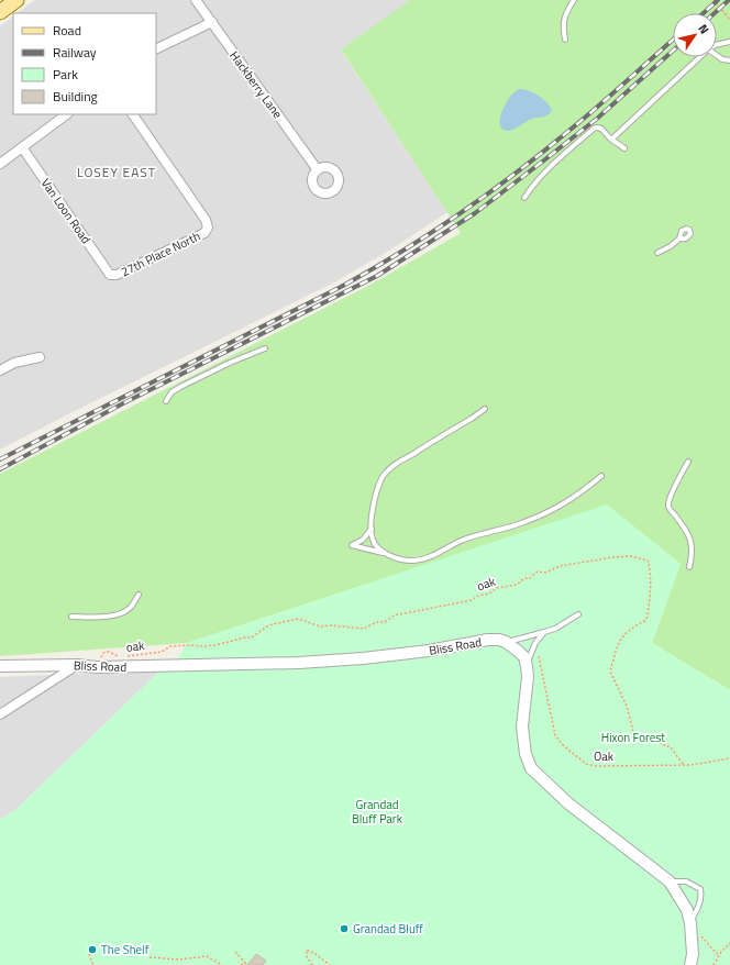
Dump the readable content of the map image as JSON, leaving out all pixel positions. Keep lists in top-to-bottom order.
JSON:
{
  "streets": {
    "street": [
      "Hackberry Lane",
      "Van Loon Road",
      "27th Place North",
      "Bliss Road"
    ],
    "path": ["oak", "Oak"]
  },
  "crossings": [
    ["Van Loon Road", "27th Place North"],
    ["oak", "Bliss Road"],
    ["oak", "Oak"]
  ],
  "districts": ["LOSEY EAST"],
  "parks": ["Hixon Forest", "Grandad Bluff Park"],
  "places": ["Grandad Bluff", "The Shelf"],
  "legend": [
    "Road",
    "Railway",
    "Park",
    "Building"
  ],
  "north": "top right"
}
